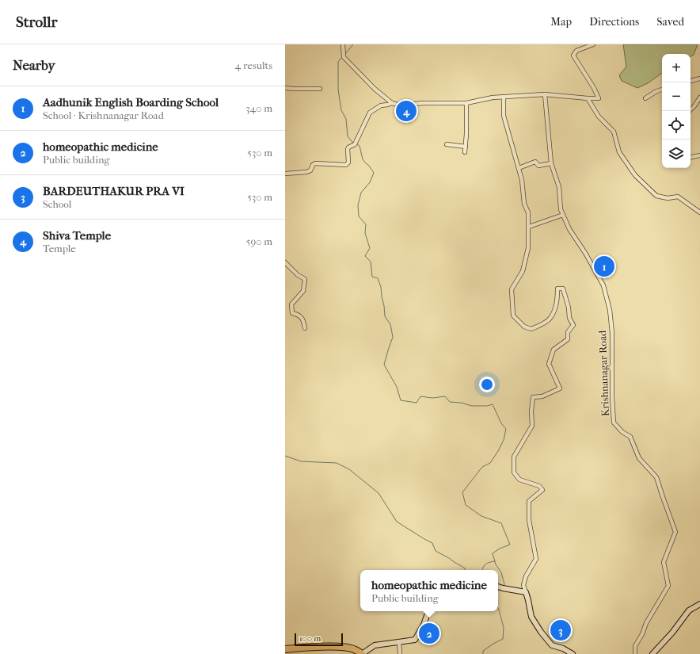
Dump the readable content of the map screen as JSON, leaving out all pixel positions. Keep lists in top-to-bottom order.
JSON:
{
  "streets": {
    "street": ["Krishnanagar Road"]
  },
  "scale_bar": "100 m",
  "page": {
    "header": "Strollr",
    "nav": ["Map", "Directions", "Saved"],
    "heading": ["Nearby", "4 results"],
    "map_buttons": ["+", "−"],
    "list": [
      {
        "mark": "1",
        "name": "Aadhunik English Boarding School",
        "note": "School · Krishnanagar Road",
        "value": "340 m"
      },
      {
        "mark": "2",
        "name": "homeopathic medicine",
        "note": "Public building",
        "value": "530 m"
      },
      {
        "mark": "3",
        "name": "BARDEUTHAKUR PRA VI",
        "note": "School",
        "value": "530 m"
      },
      {
        "mark": "4",
        "name": "Shiva Temple",
        "note": "Temple",
        "value": "590 m"
      }
    ],
    "pins": [
      "4",
      "1",
      "3",
      "2"
    ],
    "popup": ["homeopathic medicine", "Public building"],
    "scale": "100 m"
  }
}
